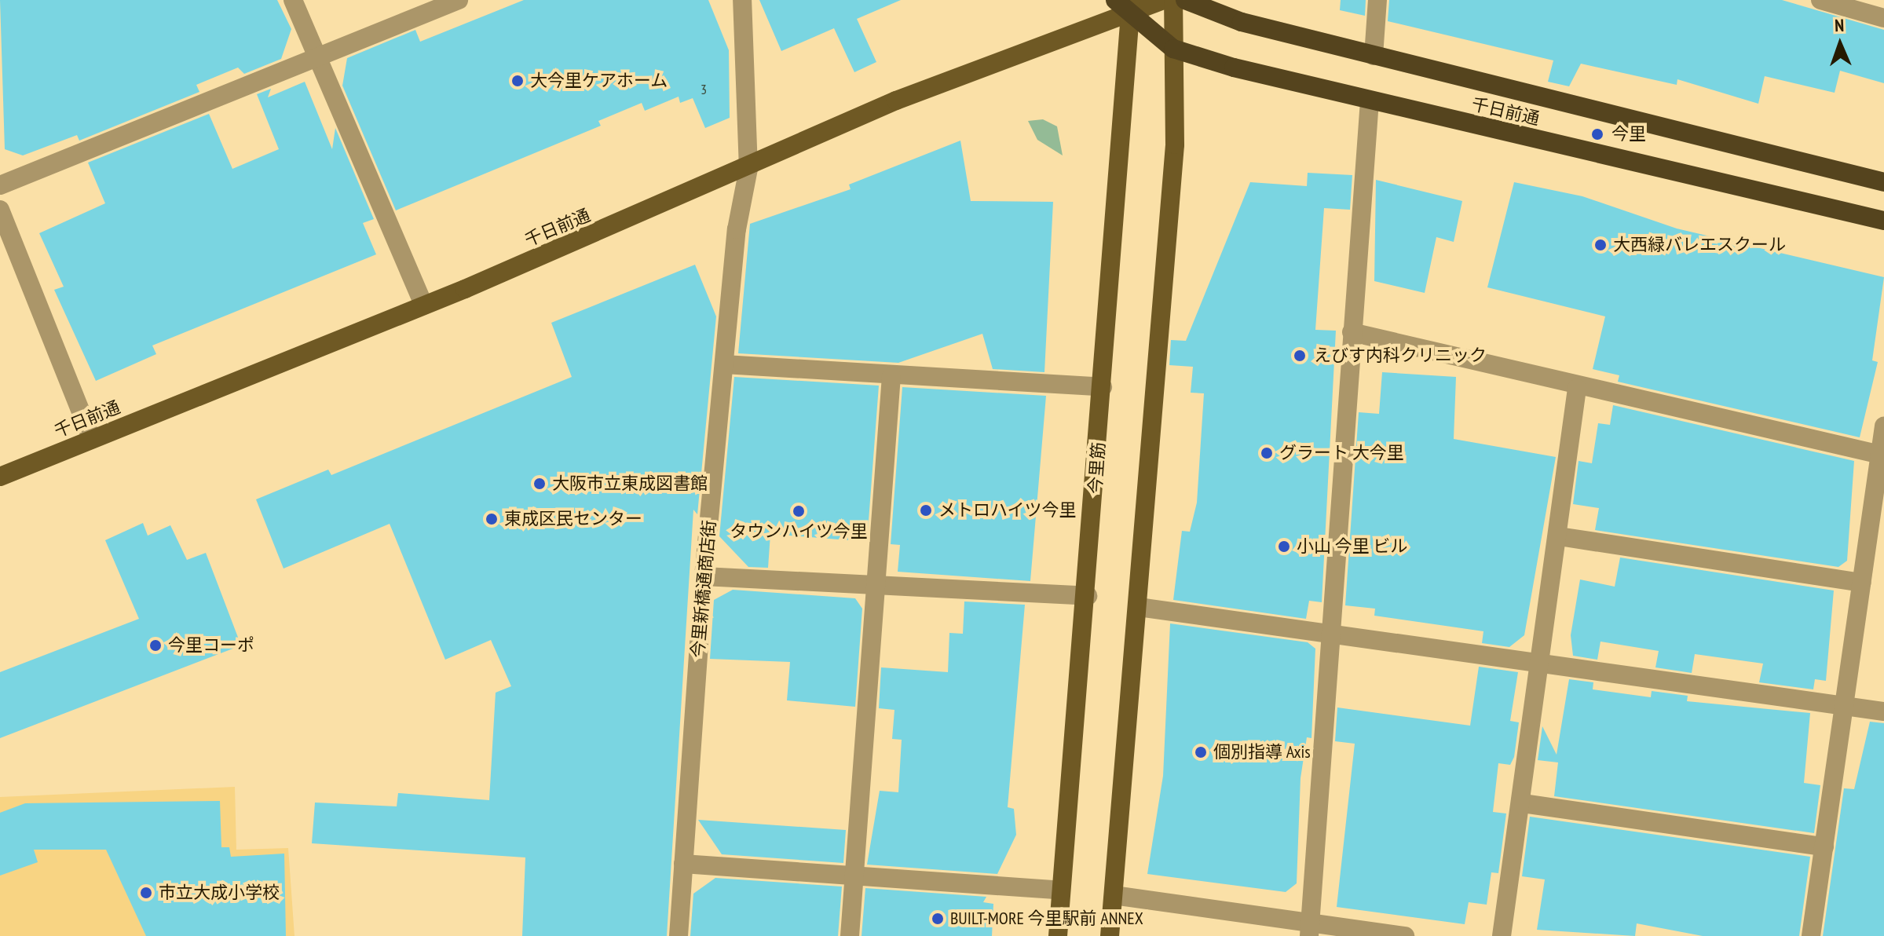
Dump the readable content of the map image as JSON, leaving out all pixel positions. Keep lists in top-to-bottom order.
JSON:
{
  "streets": {
    "highway": ["千日前通"],
    "main road": ["今里筋"],
    "street": ["今里新橋通商店街"]
  },
  "crossings": [
    ["千日前通", "今里筋"],
    ["千日前通", "今里新橋通商店街"]
  ],
  "places": [
    "大今里ケアホーム",
    "今里",
    "大西緑バレエスクール",
    "えびす内科クリニック",
    "グラート 大今里",
    "大阪市立東成図書館",
    "メトロハイツ今里",
    "タウンハイツ今里",
    "東成区民センター",
    "小山 今里 ビル",
    "今里コーポ",
    "個別指導 Axis",
    "市立大成小学校",
    "BUILT-MORE 今里駅前 ANNEX"
  ],
  "house_numbers": ["3"],
  "north": "top"
}
